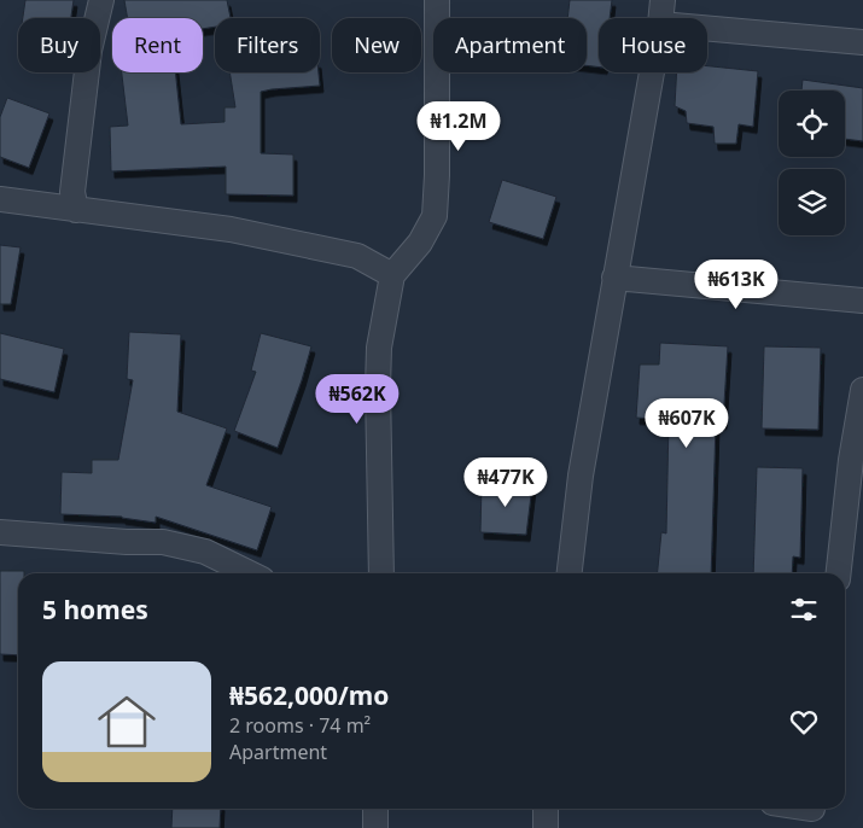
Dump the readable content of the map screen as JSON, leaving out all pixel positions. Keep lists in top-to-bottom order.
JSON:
{
  "page": {
    "chip": [
      "Buy",
      "Rent",
      "Filters",
      "New",
      "Apartment",
      "House"
    ],
    "price": [
      "₦1.2M",
      "₦613K",
      "₦562K",
      "₦607K",
      "₦477K"
    ],
    "heading": "5 homes",
    "list": [
      {
        "name": "₦562,000/mo",
        "note": "2 rooms · 74 m² · Apartment"
      }
    ]
  }
}
